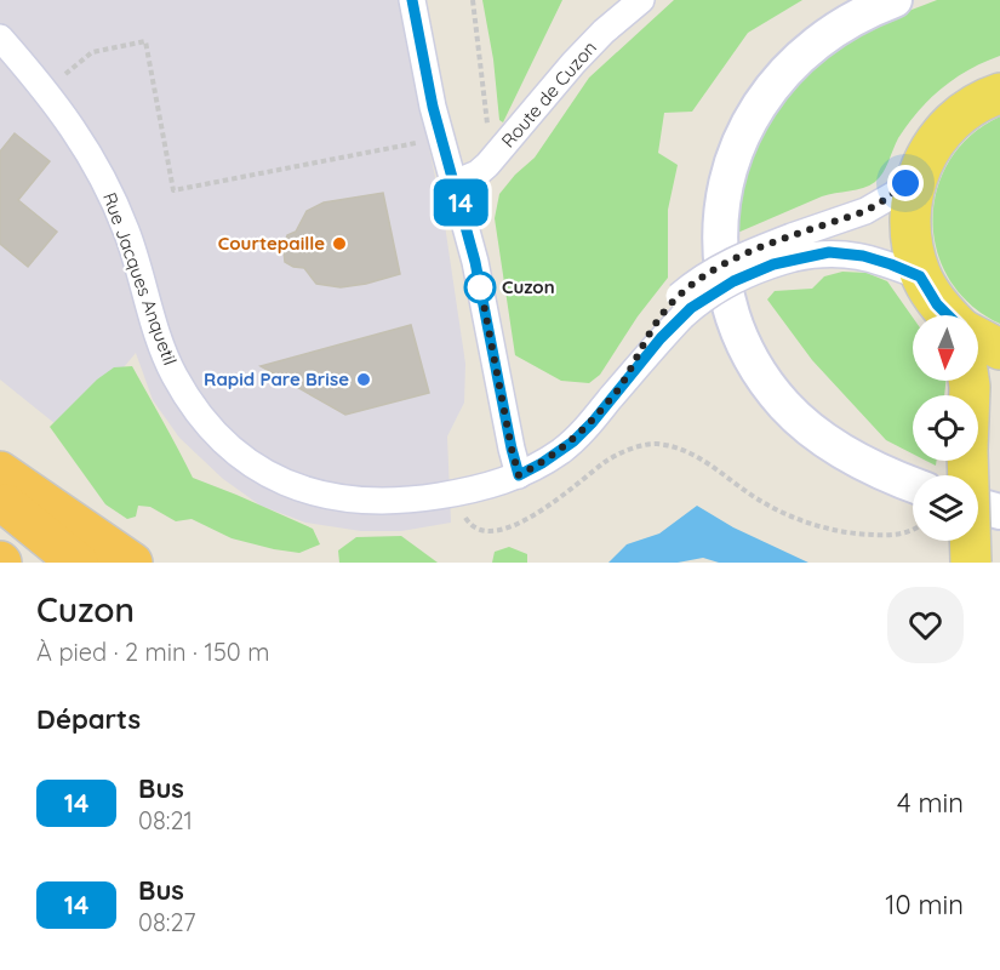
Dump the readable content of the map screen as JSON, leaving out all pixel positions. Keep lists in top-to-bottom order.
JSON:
{
  "streets": {
    "street": ["Route de Cuzon", "Rue Jacques Anquetil"]
  },
  "places": ["Courtepaille", "Cuzon", "Rapid Pare Brise"],
  "lines": ["bus line 14"],
  "north": "bottom",
  "page": {
    "on_map": "14",
    "heading": [
      ["Cuzon", "À pied · 2 min · 150 m"],
      "Départs"
    ],
    "list": [
      {
        "mark": "14",
        "name": "Bus",
        "note": "08:21",
        "value": "4 min"
      },
      {
        "mark": "14",
        "name": "Bus",
        "note": "08:27",
        "value": "10 min"
      }
    ]
  }
}
